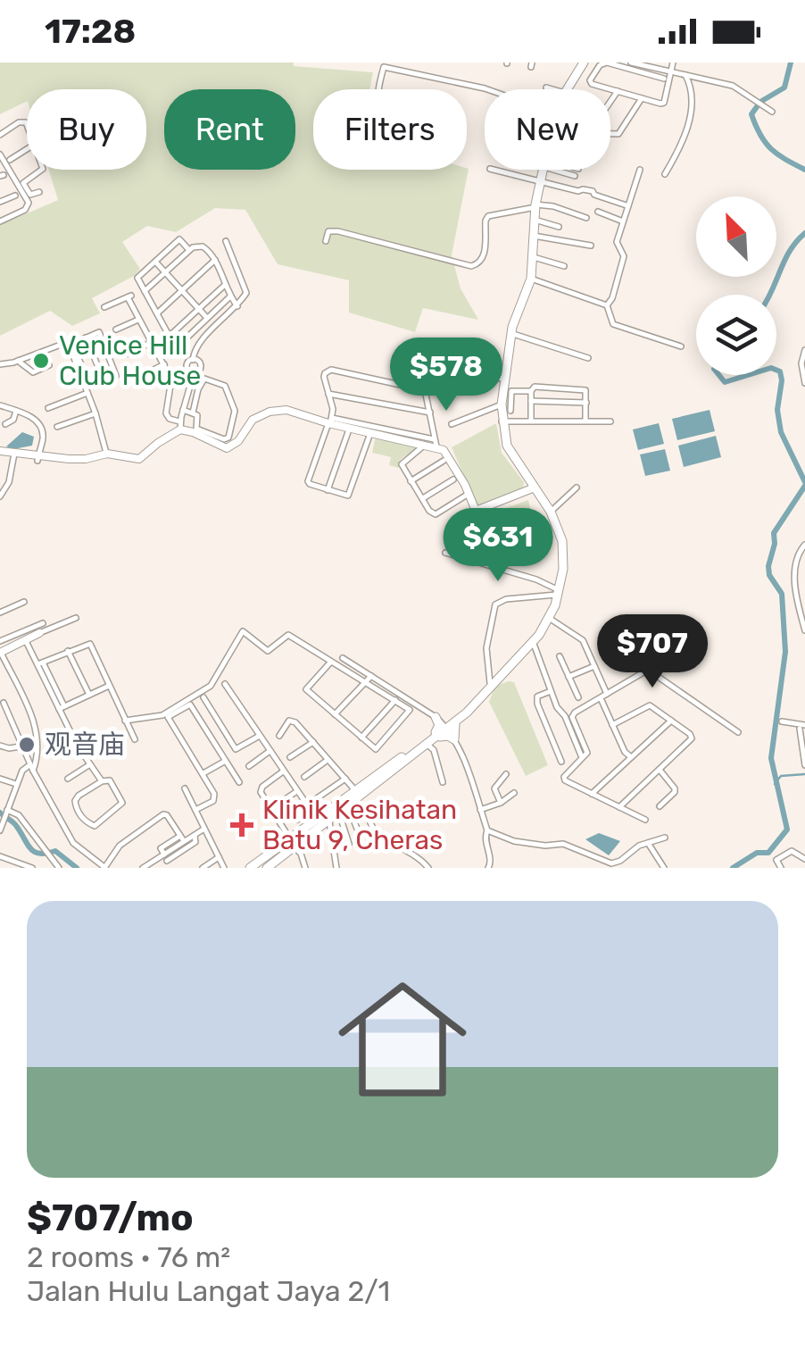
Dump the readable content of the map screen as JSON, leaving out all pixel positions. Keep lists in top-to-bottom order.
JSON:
{
  "places": {
    "other": ["Venice Hill Club House", "观音庙"],
    "health": ["Klinik Kesihatan Batu 9, Cheras"]
  },
  "north": "top left",
  "page": {
    "status": "17:28",
    "chip": [
      "Buy",
      "Rent",
      "Filters",
      "New"
    ],
    "price": ["$578", "$631", "$707"],
    "list": [
      {
        "name": "$707/mo",
        "note": "2 rooms · 76 m² · Jalan Hulu Langat Jaya 2/1"
      }
    ]
  }
}
